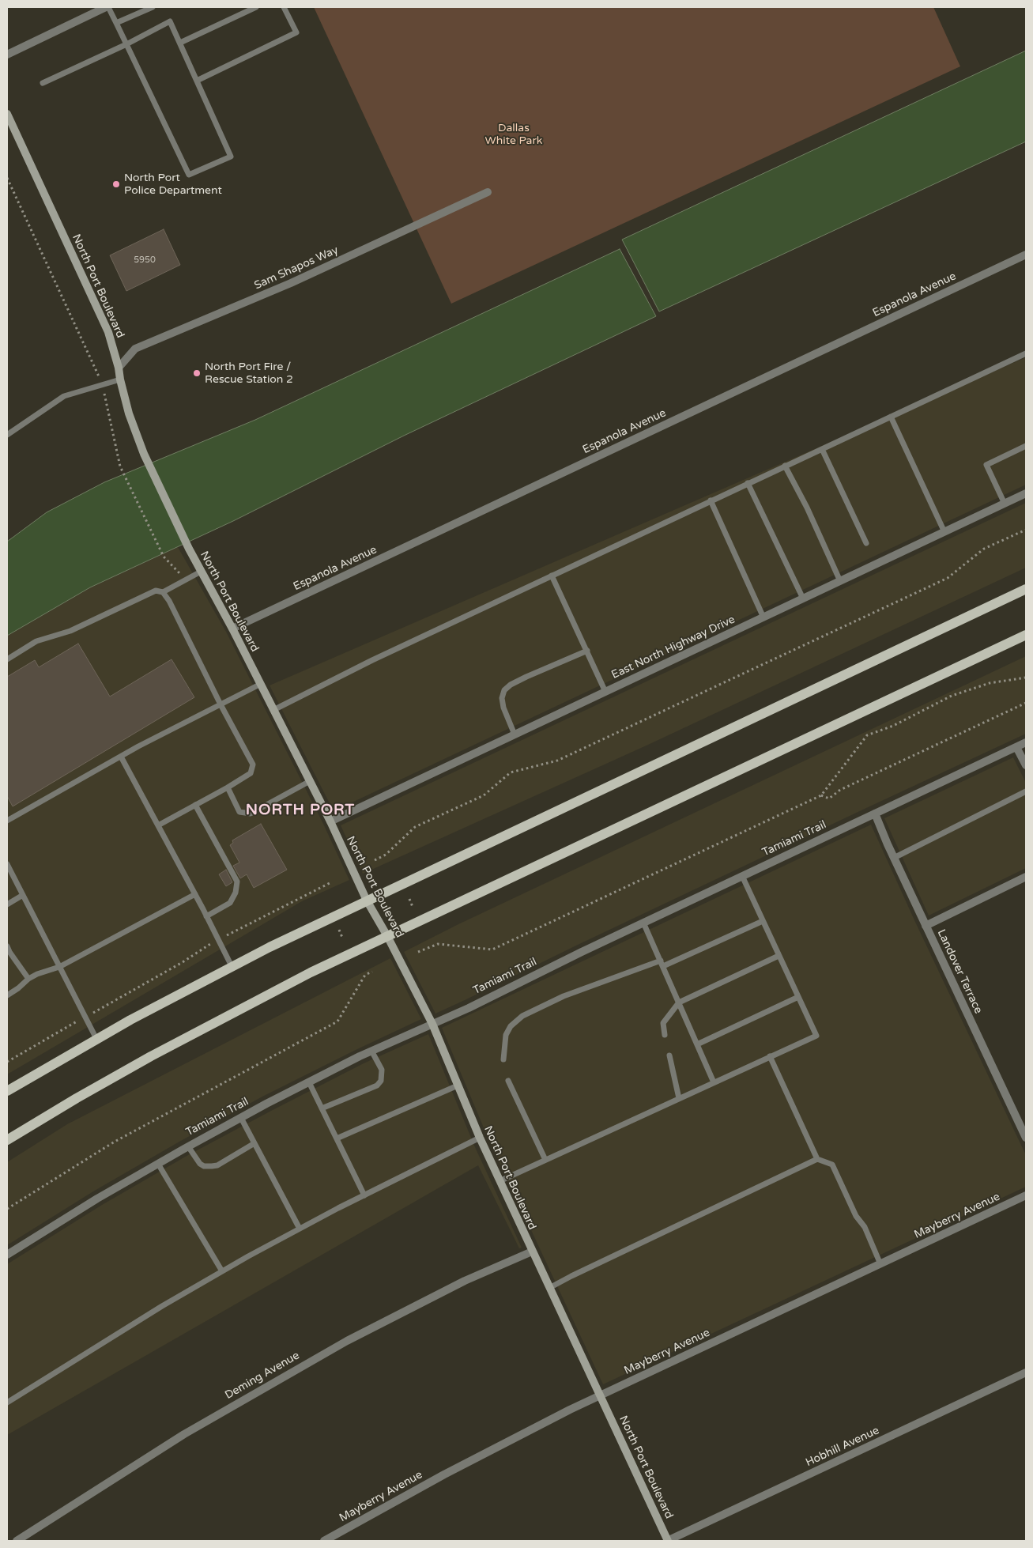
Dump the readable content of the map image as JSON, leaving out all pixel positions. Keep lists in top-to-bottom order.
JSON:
{
  "streets": {
    "street": [
      "Sam Shapos Way",
      "North Port Boulevard",
      "Espanola Avenue",
      "East North Highway Drive",
      "Tamiami Trail",
      "Landover Terrace",
      "Mayberry Avenue",
      "Deming Avenue",
      "Hobhill Avenue"
    ]
  },
  "crossings": [
    ["Sam Shapos Way", "North Port Boulevard"],
    ["North Port Boulevard", "Espanola Avenue"],
    ["North Port Boulevard", "East North Highway Drive"],
    ["North Port Boulevard", "Tamiami Trail"],
    ["North Port Boulevard", "Mayberry Avenue"],
    ["North Port Boulevard", "Deming Avenue"],
    ["North Port Boulevard", "Hobhill Avenue"],
    ["Tamiami Trail", "Landover Terrace"]
  ],
  "districts": ["NORTH PORT"],
  "parks": ["Dallas White Park"],
  "places": ["North Port Police Department", "North Port Fire / Rescue Station 2"],
  "house_numbers": ["5950"]
}
